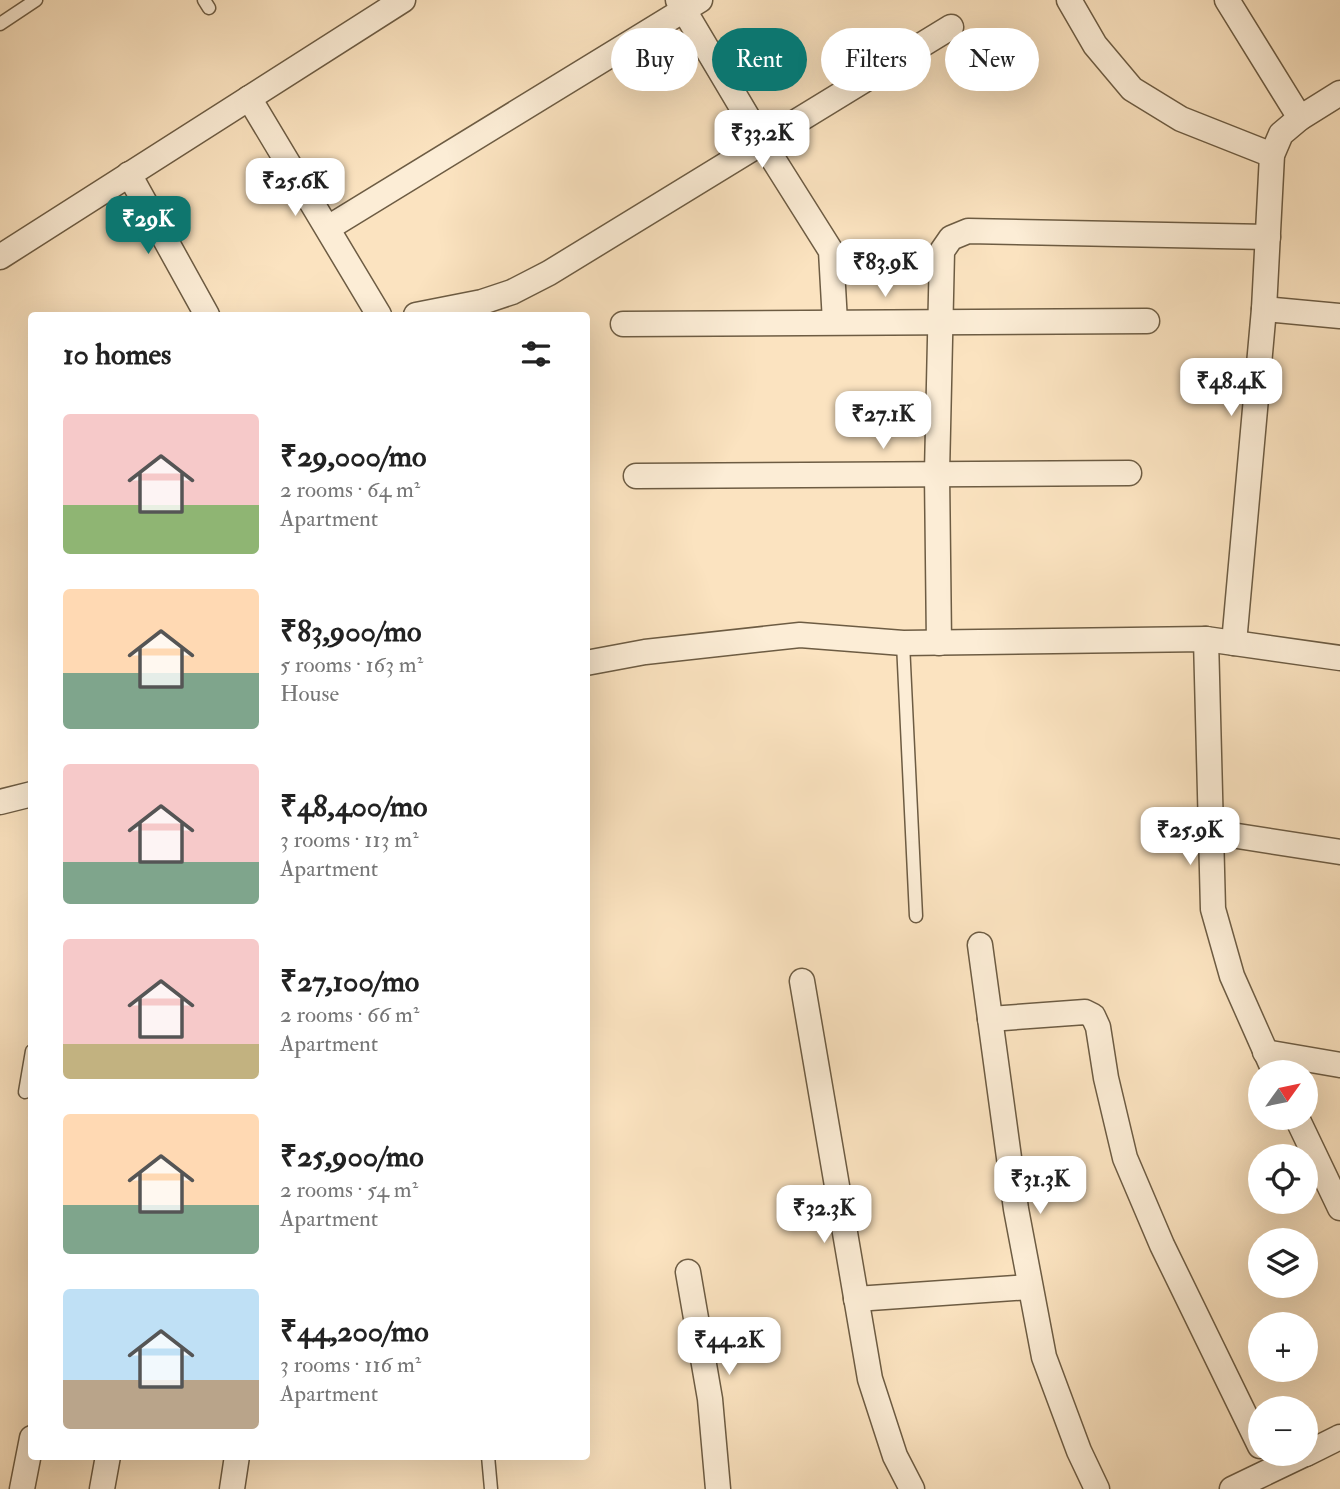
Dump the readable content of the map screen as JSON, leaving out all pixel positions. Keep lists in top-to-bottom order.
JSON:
{
  "north": "top right",
  "page": {
    "chip": [
      "Buy",
      "Rent",
      "Filters",
      "New"
    ],
    "price": [
      "₹33.2K",
      "₹25.6K",
      "₹29K",
      "₹83.9K",
      "₹48.4K",
      "₹27.1K",
      "₹25.9K",
      "₹31.3K",
      "₹32.3K",
      "₹44.2K"
    ],
    "heading": "10 homes",
    "list": [
      {
        "name": "₹29,000/mo",
        "note": "2 rooms · 64 m² · Apartment"
      },
      {
        "name": "₹83,900/mo",
        "note": "5 rooms · 163 m² · House"
      },
      {
        "name": "₹48,400/mo",
        "note": "3 rooms · 113 m² · Apartment"
      },
      {
        "name": "₹27,100/mo",
        "note": "2 rooms · 66 m² · Apartment"
      },
      {
        "name": "₹25,900/mo",
        "note": "2 rooms · 54 m² · Apartment"
      },
      {
        "name": "₹44,200/mo",
        "note": "3 rooms · 116 m² · Apartment"
      }
    ],
    "map_buttons": ["+", "−"]
  }
}
